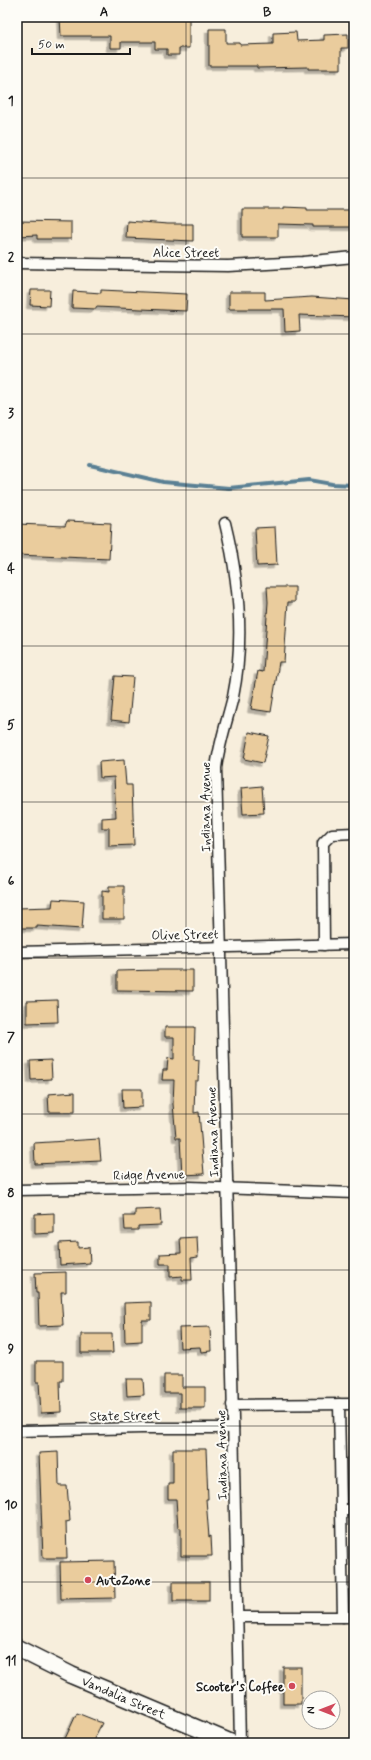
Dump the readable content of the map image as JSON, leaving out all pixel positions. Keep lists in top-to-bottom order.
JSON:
{
  "streets": {
    "main road": ["Vandalia Street"],
    "street": [
      "Alice Street",
      "Indiana Avenue",
      "Olive Street",
      "Ridge Avenue",
      "State Street"
    ]
  },
  "crossings": [
    ["Indiana Avenue", "Olive Street"],
    ["Indiana Avenue", "Ridge Avenue"],
    ["Indiana Avenue", "State Street"]
  ],
  "places": ["AutoZone", "Scooter's Coffee"],
  "scale_bar": "50 m",
  "north": "left",
  "grid": {
    "columns": ["A", "B"],
    "rows": [
      "1",
      "2",
      "3",
      "4",
      "5",
      "6",
      "7",
      "8",
      "9",
      "10",
      "11"
    ]
  }
}
